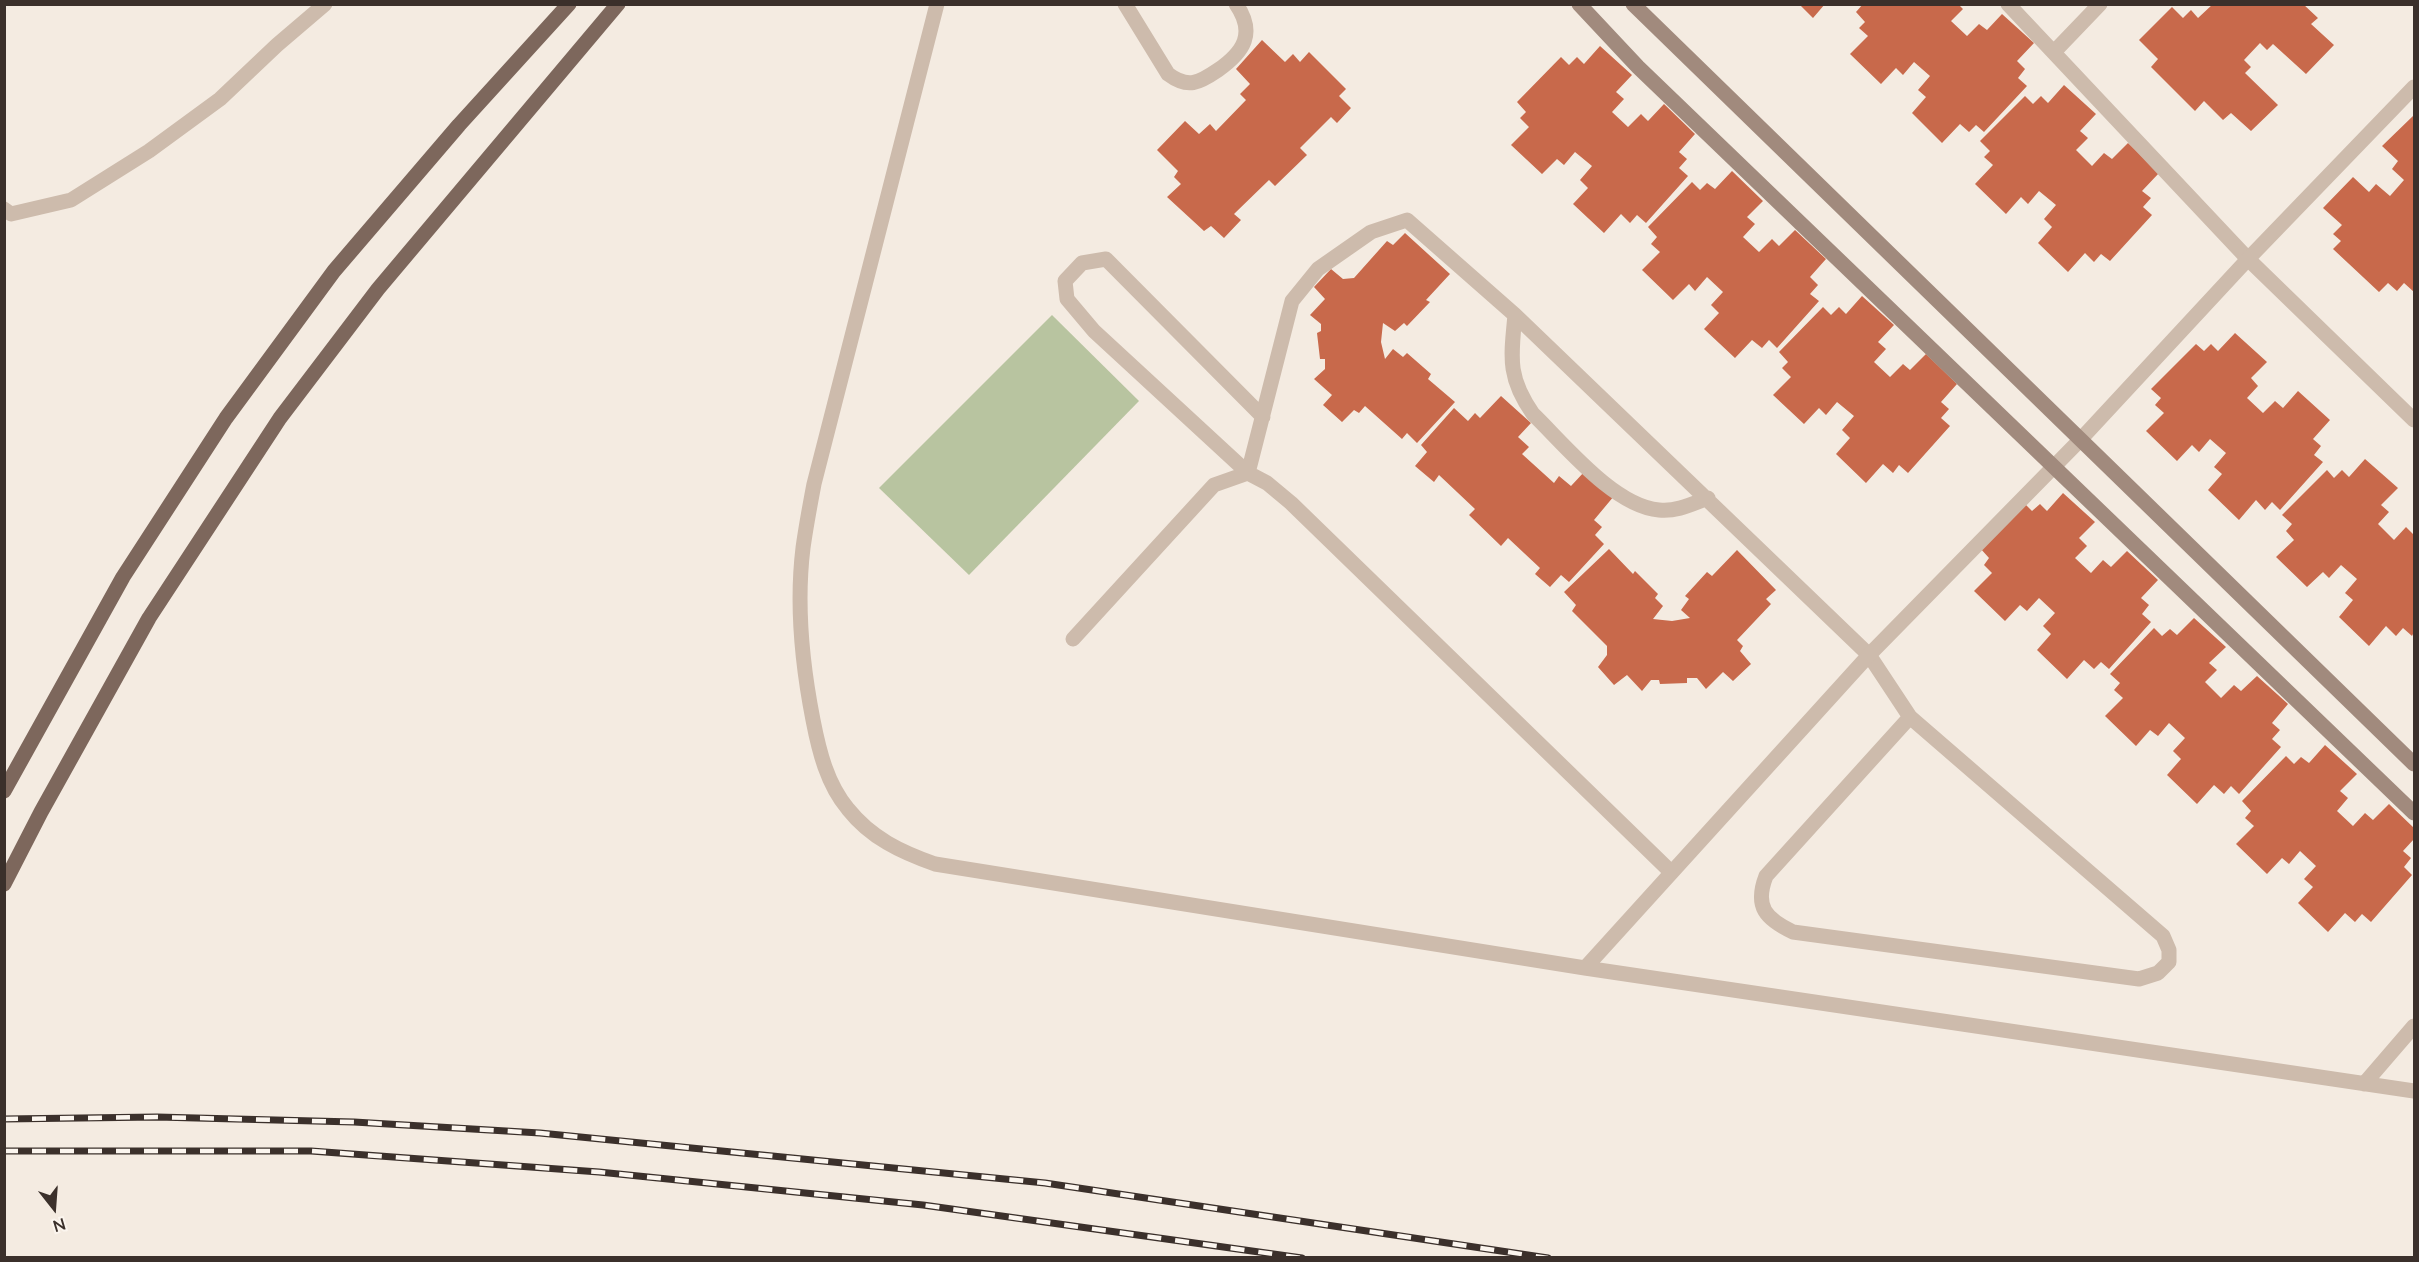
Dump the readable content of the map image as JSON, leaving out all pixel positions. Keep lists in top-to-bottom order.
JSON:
{
  "north": "bottom"
}
